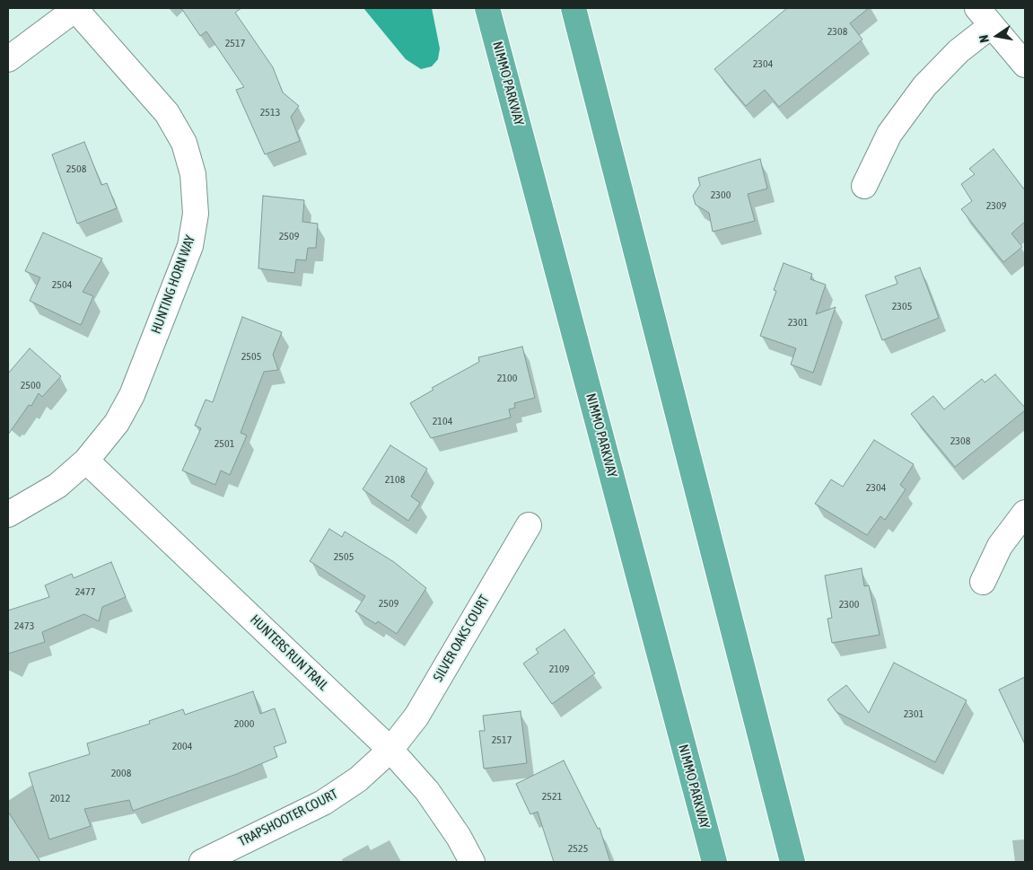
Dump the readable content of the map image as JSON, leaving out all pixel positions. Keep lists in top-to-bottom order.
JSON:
{
  "streets": {
    "highway": ["NIMMO PARKWAY"],
    "street": [
      "HUNTING HORN WAY",
      "SILVER OAKS COURT",
      "HUNTERS RUN TRAIL",
      "TRAPSHOOTER COURT"
    ]
  },
  "crossings": [
    ["HUNTING HORN WAY", "HUNTERS RUN TRAIL"],
    ["SILVER OAKS COURT", "HUNTERS RUN TRAIL"],
    ["SILVER OAKS COURT", "TRAPSHOOTER COURT"],
    ["HUNTERS RUN TRAIL", "TRAPSHOOTER COURT"]
  ],
  "house_numbers": [
    "2308",
    "2517",
    "2304",
    "2513",
    "2508",
    "2300",
    "2309",
    "2509",
    "2504",
    "2305",
    "2301",
    "2505",
    "2100",
    "2500",
    "2104",
    "2308",
    "2501",
    "2108",
    "2304",
    "2505",
    "2477",
    "2509",
    "2300",
    "2473",
    "2109",
    "2301",
    "2000",
    "2517",
    "2004",
    "2008",
    "2521",
    "2012",
    "2525"
  ],
  "north": "left"
}
